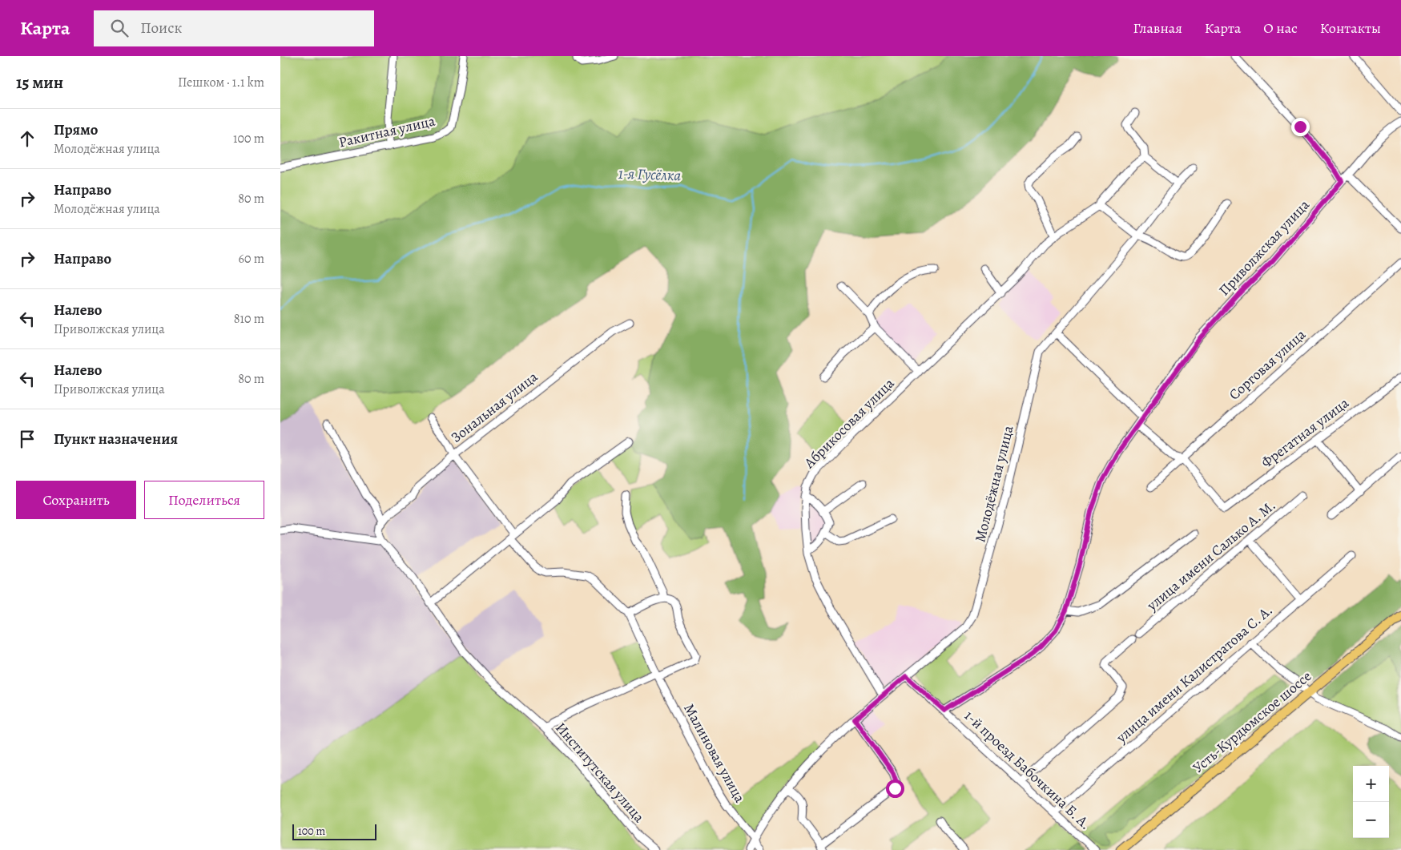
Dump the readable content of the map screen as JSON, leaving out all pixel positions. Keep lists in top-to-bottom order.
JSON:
{
  "streets": {
    "main road": ["Усть-Курдюмское шоссе"],
    "street": [
      "Ракитная улица",
      "Приволжская улица",
      "Сорговая улица",
      "Зональная улица",
      "Абрикосовая улица",
      "Фрегатная улица",
      "Молодёжная улица",
      "улица имени Салько А. М.",
      "улица имени Калистратова С. А.",
      "Малиновая улица",
      "1-й проезд Бабочкина Б. А.",
      "Институтская улица"
    ]
  },
  "crossings": [
    ["Приволжская улица", "1-й проезд Бабочкина Б. А."],
    ["Сорговая улица", "Фрегатная улица"],
    ["Зональная улица", "Малиновая улица"],
    ["Абрикосовая улица", "Молодёжная улица"],
    ["Молодёжная улица", "Малиновая улица"],
    ["Молодёжная улица", "1-й проезд Бабочкина Б. А."],
    ["улица имени Калистратова С. А.", "1-й проезд Бабочкина Б. А."]
  ],
  "water": ["1-я Гусёлка"],
  "scale_bar": "100 m",
  "page": {
    "header": "Карта",
    "search": "Поиск",
    "nav": [
      "Главная",
      "Карта",
      "О нас",
      "Контакты"
    ],
    "heading": ["15 мин", "Пешком · 1.1 km"],
    "list": [
      ["Прямо", "Молодёжная улица", "100 m"],
      ["Направо", "Молодёжная улица", "80 m"],
      ["Направо", "60 m"],
      ["Налево", "Приволжская улица", "810 m"],
      ["Налево", "Приволжская улица", "80 m"],
      "Пункт назначения"
    ],
    "buttons": ["Сохранить", "Поделиться"],
    "map_buttons": ["+", "−"],
    "scale": "100 m"
  }
}
